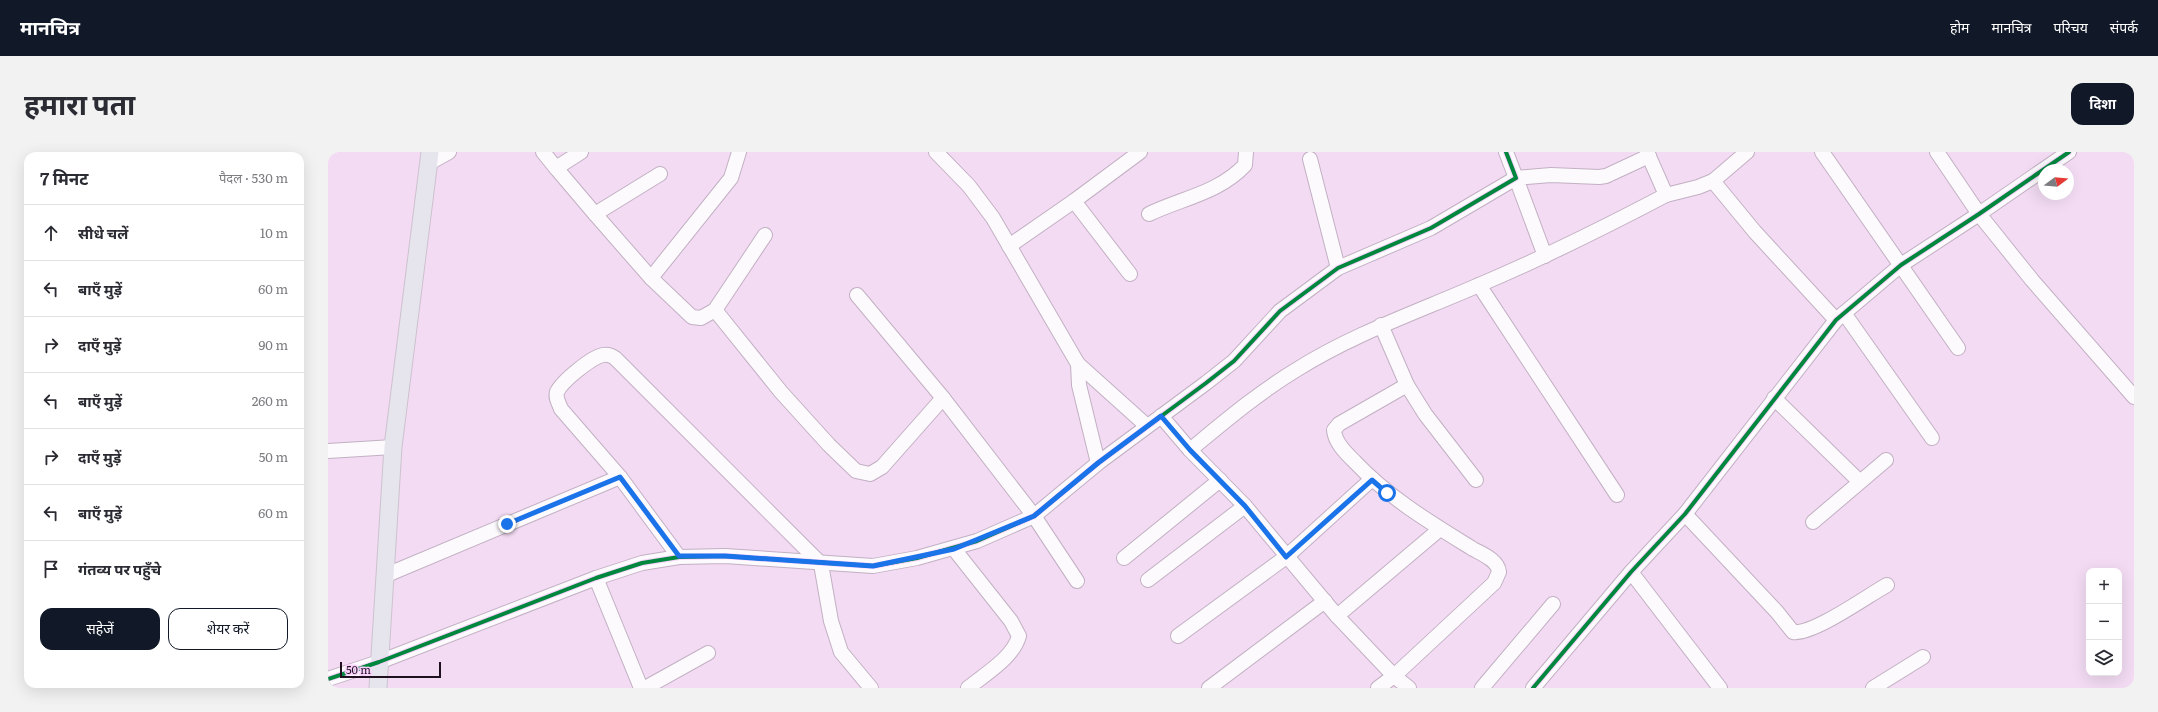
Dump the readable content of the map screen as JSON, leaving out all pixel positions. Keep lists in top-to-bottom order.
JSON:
{
  "scale_bar": "50 m",
  "north": "right",
  "page": {
    "header": "मानचित्र",
    "nav": [
      "होम",
      "मानचित्र",
      "परिचय",
      "संपर्क"
    ],
    "title": "हमारा पता",
    "buttons": [
      "दिशा",
      ["सहेजें", "शेयर करें"]
    ],
    "heading": ["7 मिनट", "पैदल · 530 m"],
    "list": [
      ["सीधे चलें", "10 m"],
      ["बाएँ मुड़ें", "60 m"],
      ["दाएँ मुड़ें", "90 m"],
      ["बाएँ मुड़ें", "260 m"],
      ["दाएँ मुड़ें", "50 m"],
      ["बाएँ मुड़ें", "60 m"],
      "गंतव्य पर पहुँचे"
    ],
    "map_buttons": ["+", "−"],
    "scale": "50 m"
  }
}
